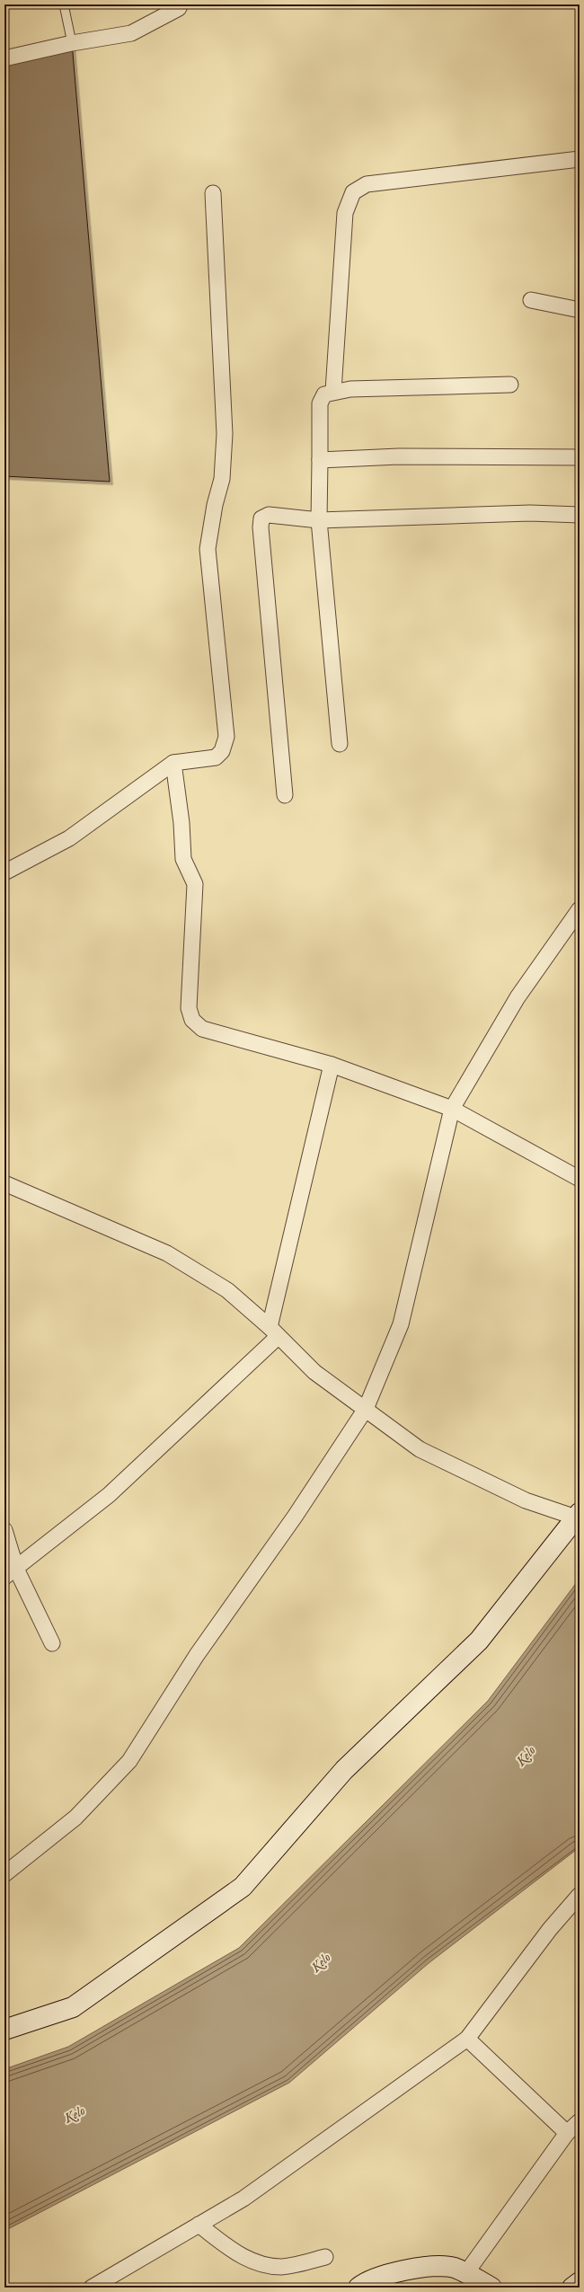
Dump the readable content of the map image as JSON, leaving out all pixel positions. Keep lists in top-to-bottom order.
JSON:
{
  "water": ["Kelo"]
}
